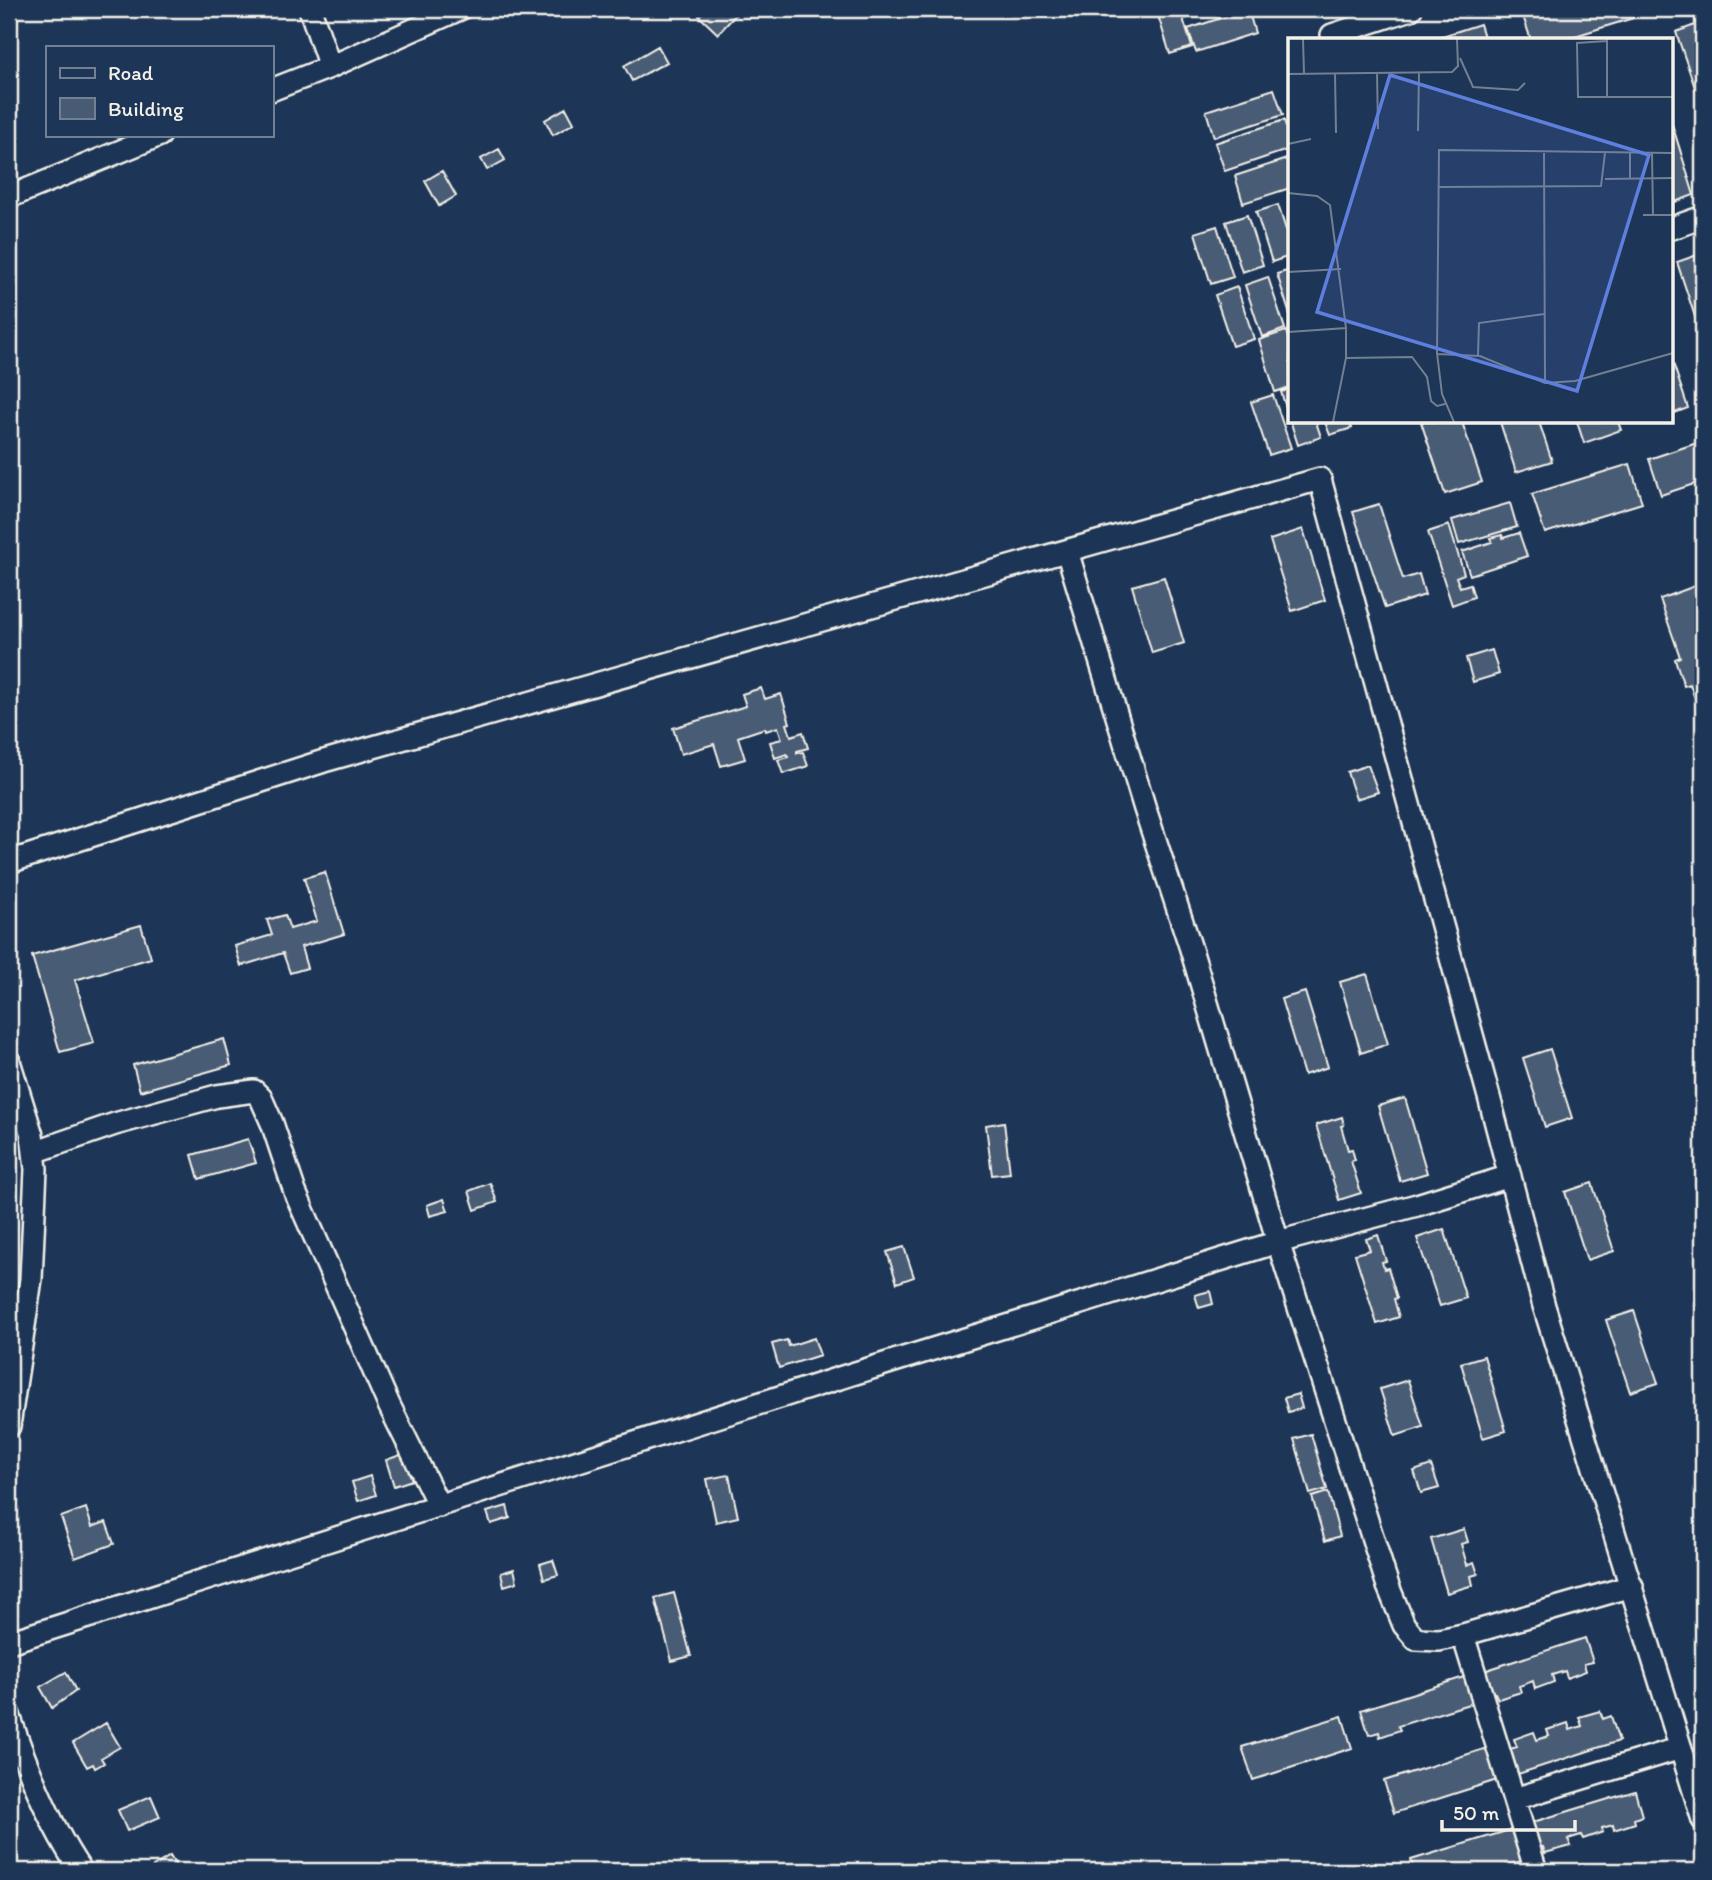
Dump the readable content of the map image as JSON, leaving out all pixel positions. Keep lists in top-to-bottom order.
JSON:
{
  "legend": ["Road", "Building"],
  "scale_bar": "50 m"
}
